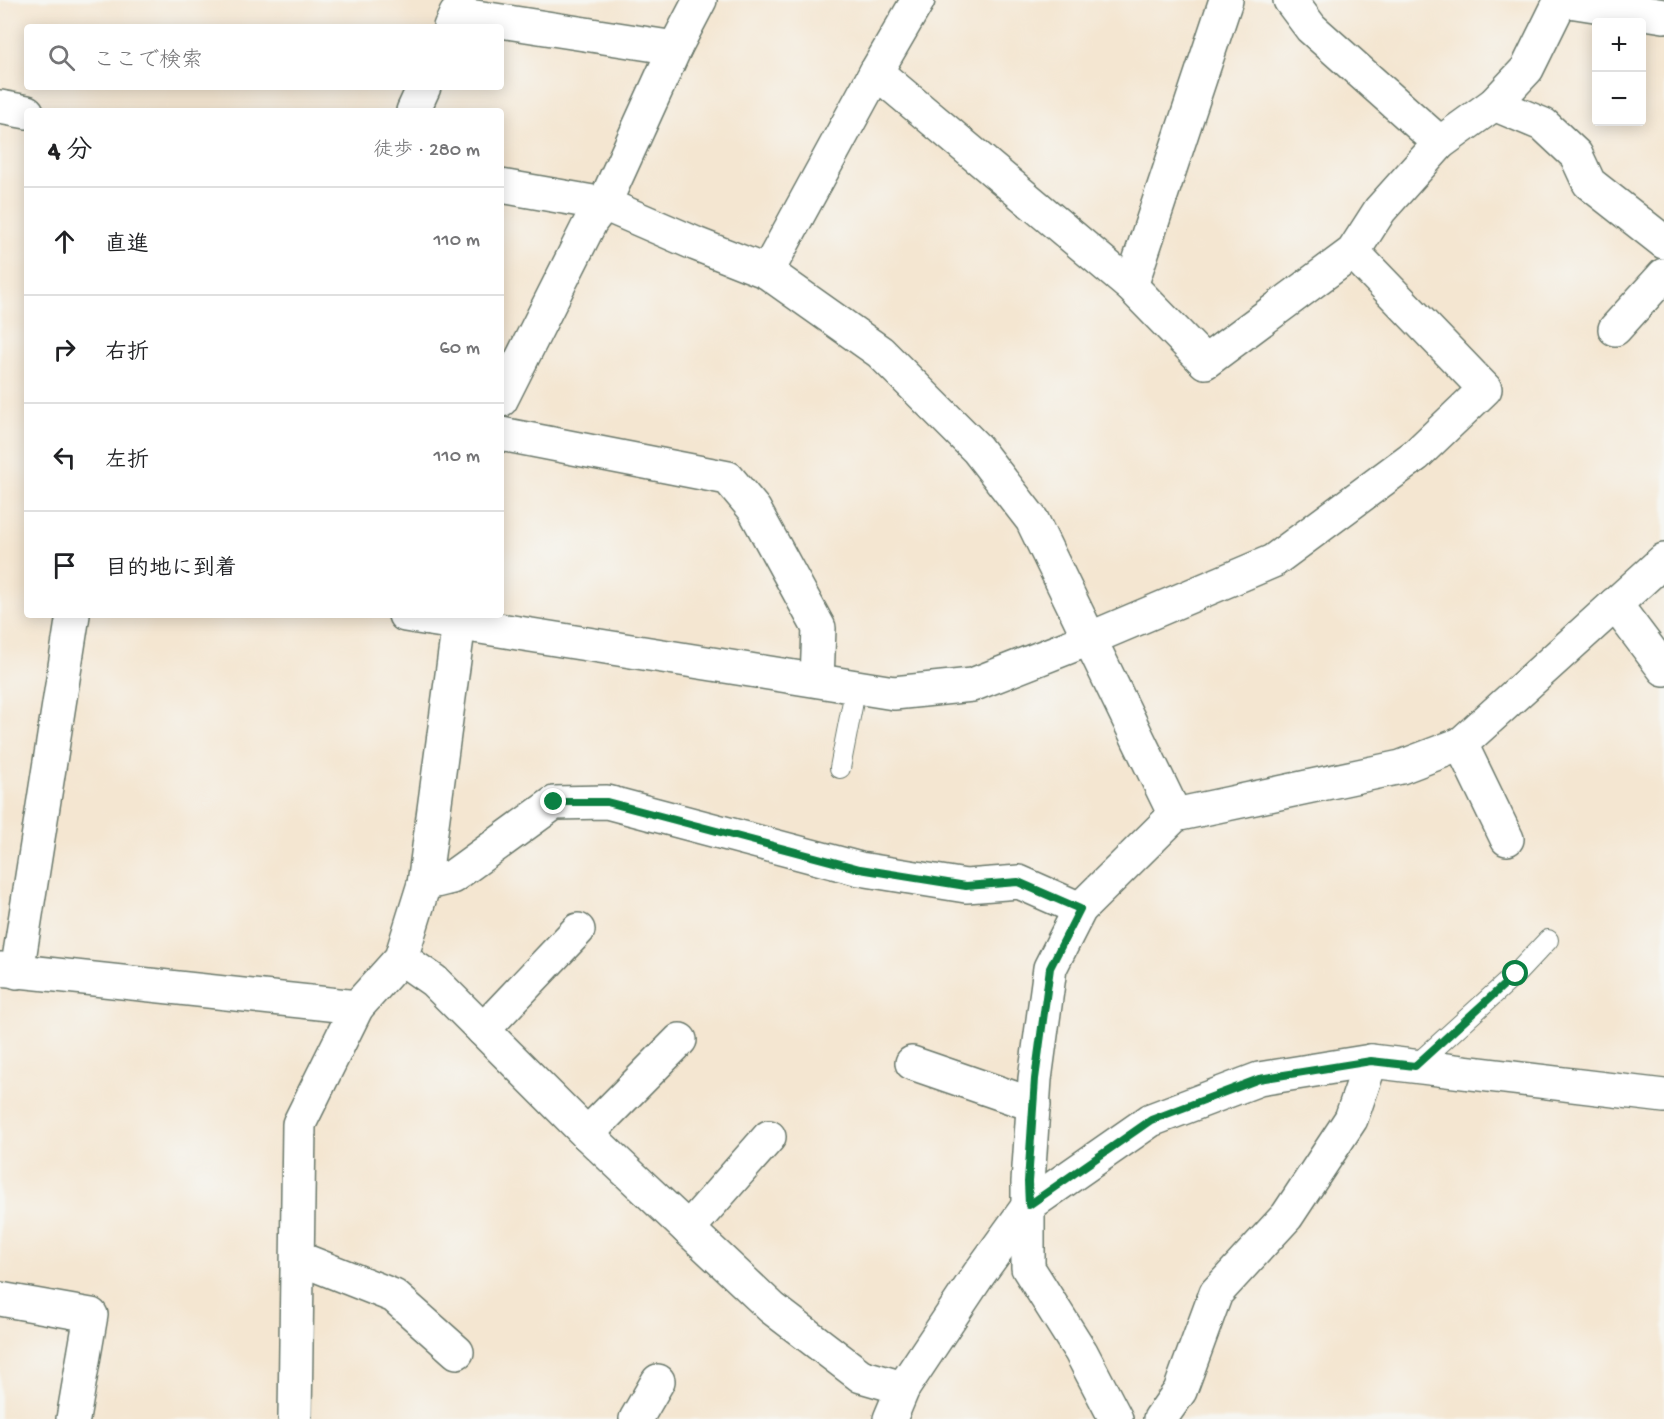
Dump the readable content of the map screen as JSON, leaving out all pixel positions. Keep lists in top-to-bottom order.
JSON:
{
  "page": {
    "map_buttons": ["+", "−"],
    "search": "ここで検索",
    "heading": ["4 分", "徒歩 · 280 m"],
    "list": [
      ["直進", "110 m"],
      ["右折", "60 m"],
      ["左折", "110 m"],
      "目的地に到着"
    ]
  }
}
